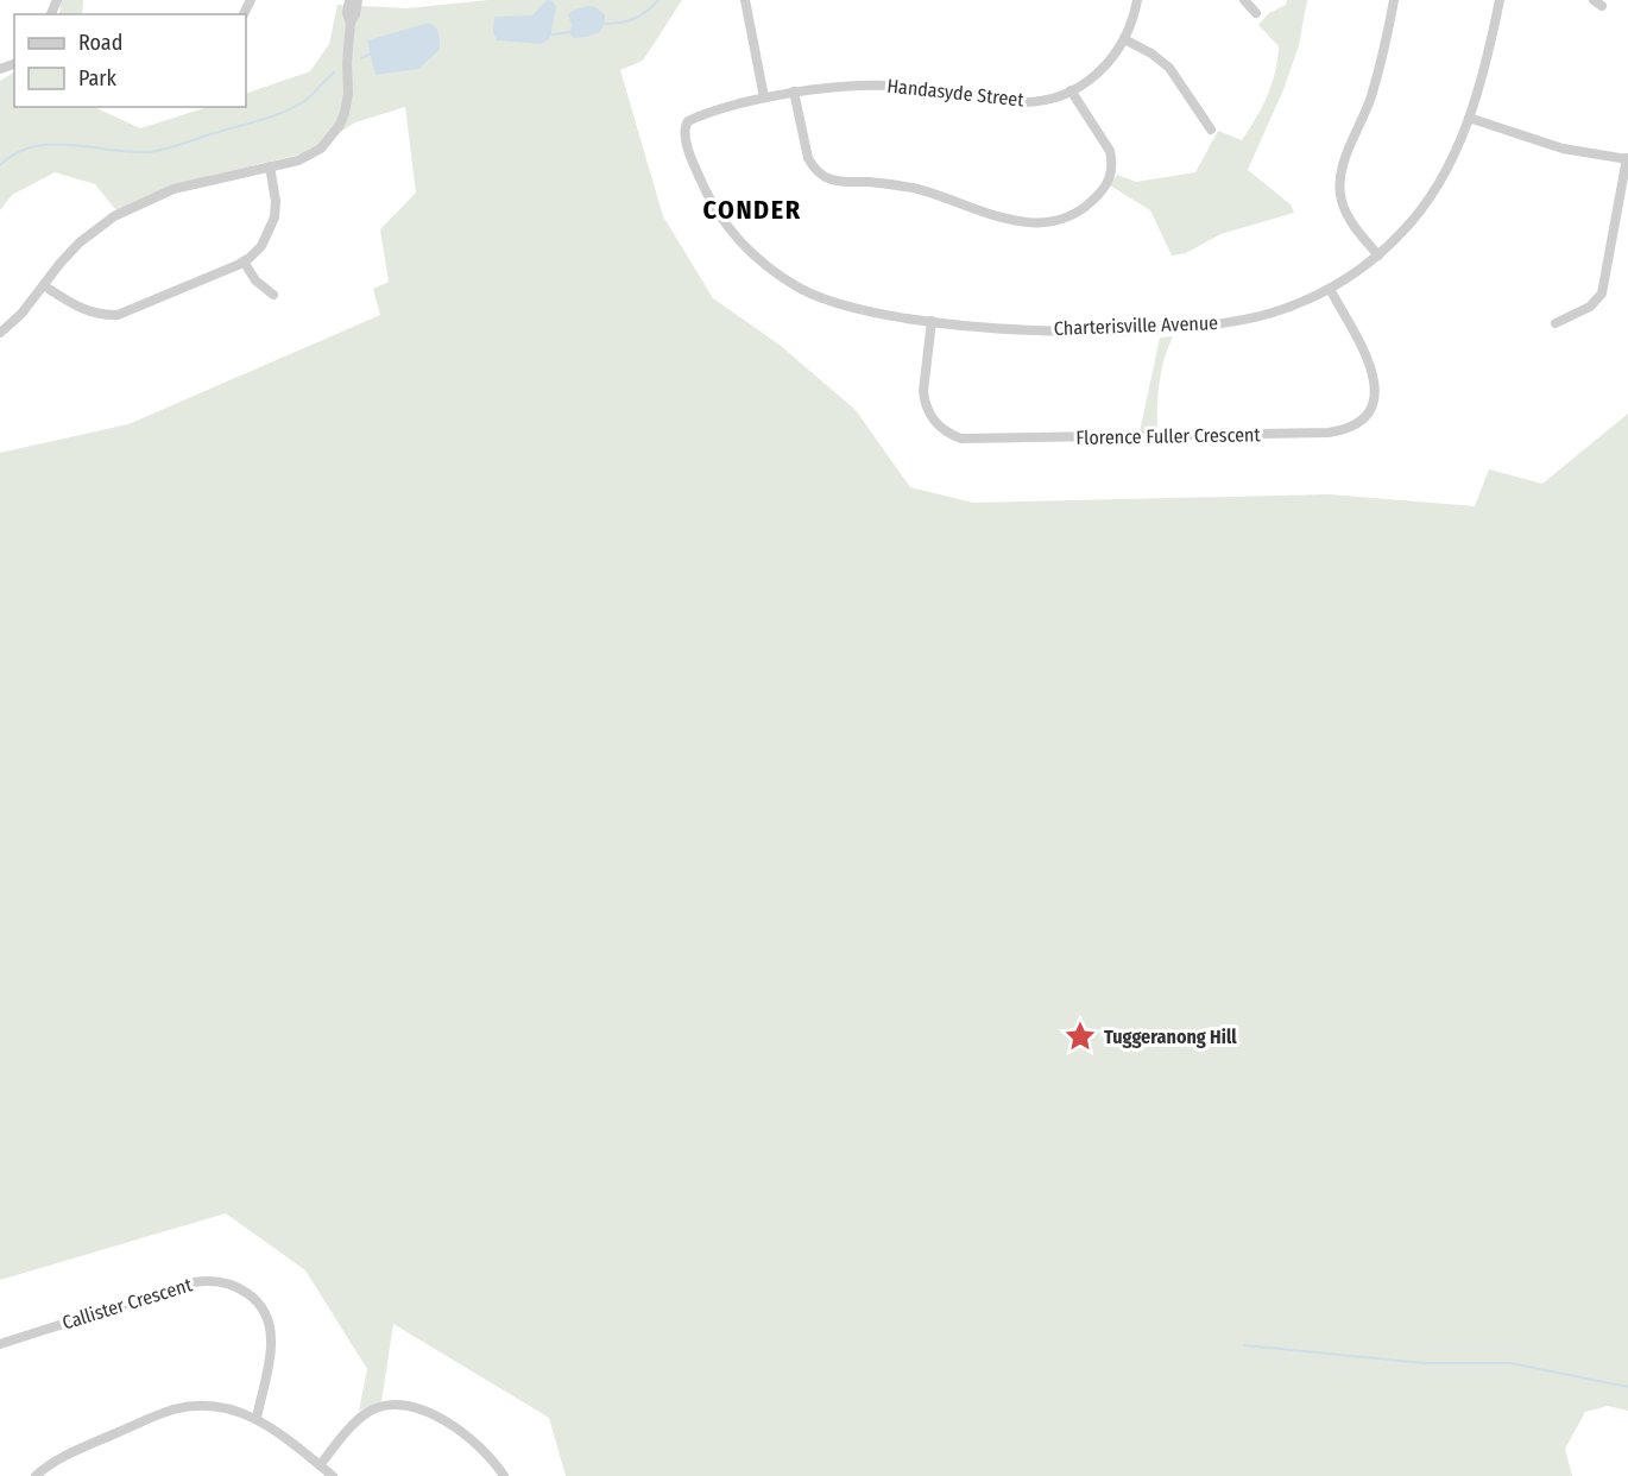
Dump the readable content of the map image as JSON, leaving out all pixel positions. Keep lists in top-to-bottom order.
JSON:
{
  "streets": {
    "street": [
      "Handasyde Street",
      "Charterisville Avenue",
      "Florence Fuller Crescent",
      "Callister Crescent"
    ]
  },
  "crossings": [
    ["Handasyde Street", "Charterisville Avenue"],
    ["Charterisville Avenue", "Florence Fuller Crescent"]
  ],
  "districts": ["CONDER"],
  "places": {
    "place": ["Tuggeranong Hill"]
  },
  "legend": ["Road", "Park"]
}
